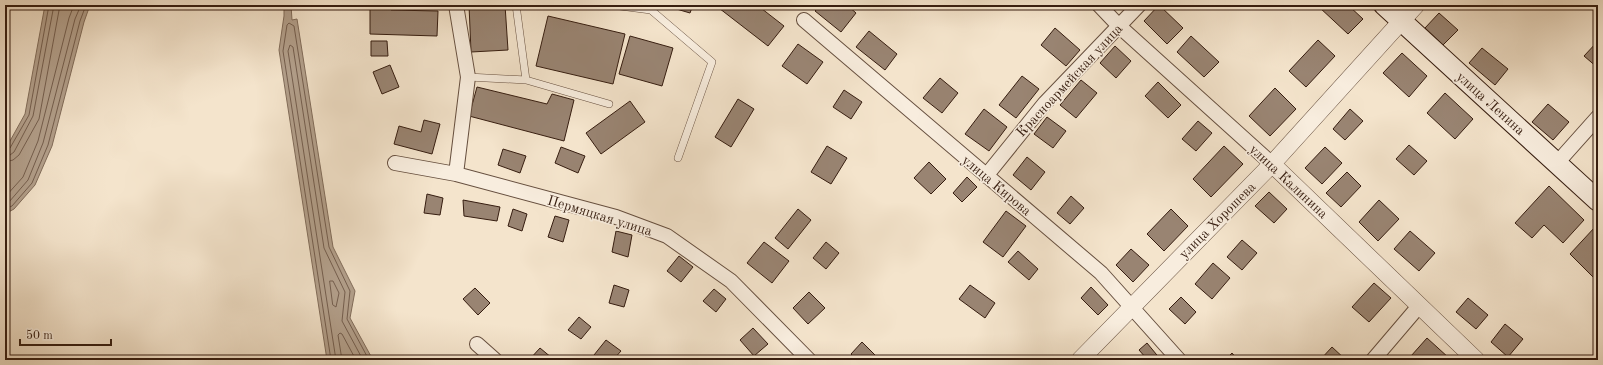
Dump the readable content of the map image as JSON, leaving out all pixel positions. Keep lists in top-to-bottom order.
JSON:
{
  "streets": {
    "main road": ["улица Ленина"],
    "street": [
      "Красноармейская улица",
      "улица Калинина",
      "улица Кирова",
      "Пермяцкая улица",
      "улица Хорошева"
    ]
  },
  "crossings": [
    ["Красноармейская улица", "улица Калинина"],
    ["Красноармейская улица", "улица Кирова"],
    ["улица Ленина", "улица Хорошева"],
    ["улица Калинина", "улица Хорошева"],
    ["улица Кирова", "улица Хорошева"]
  ],
  "scale_bar": "50 m"
}
